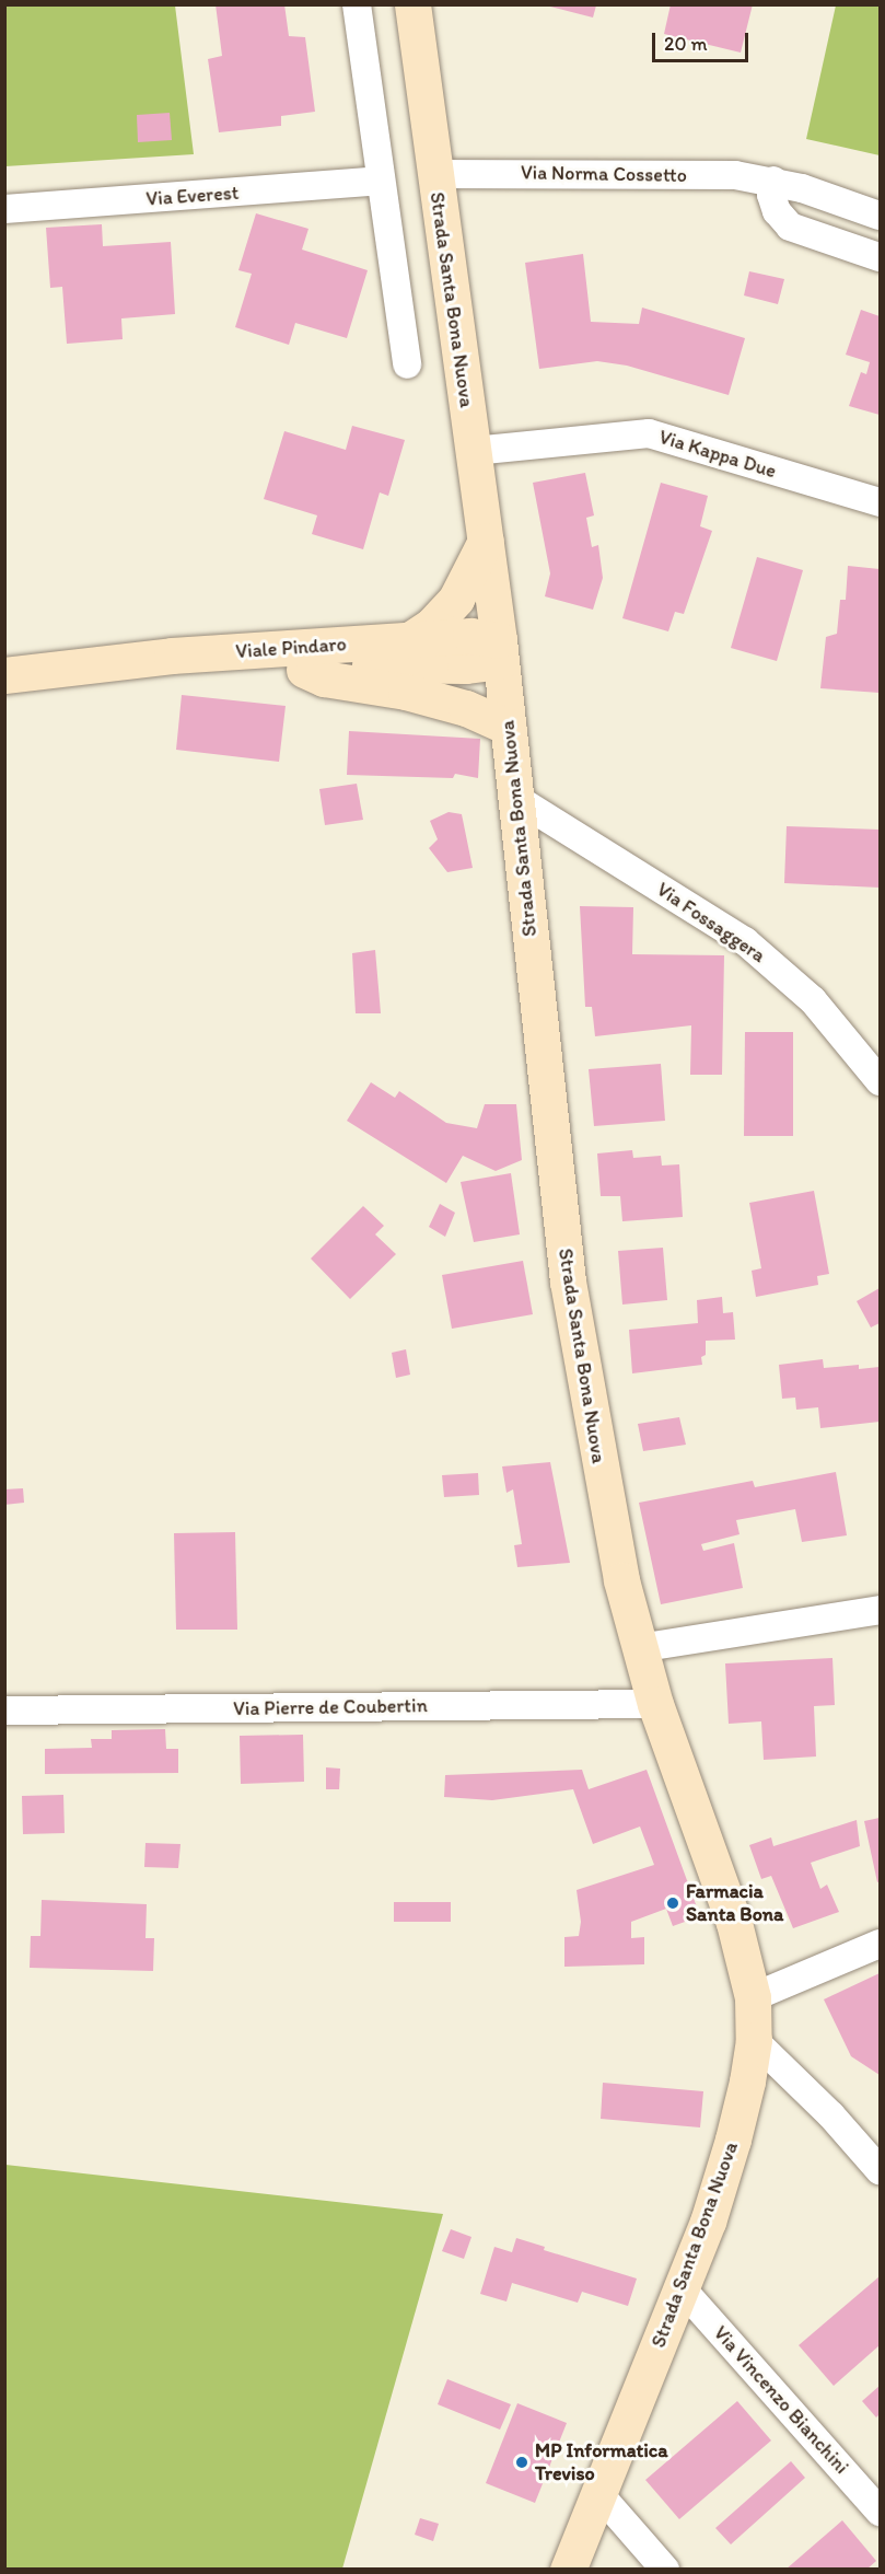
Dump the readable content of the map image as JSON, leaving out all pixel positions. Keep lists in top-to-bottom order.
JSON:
{
  "streets": {
    "street": [
      "Via Norma Cossetto",
      "Via Everest",
      "Strada Santa Bona Nuova",
      "Via Kappa Due",
      "Viale Pindaro",
      "Via Fossaggera",
      "Via Pierre de Coubertin",
      "Via Vincenzo Bianchini"
    ]
  },
  "crossings": [
    ["Via Norma Cossetto", "Strada Santa Bona Nuova"],
    ["Strada Santa Bona Nuova", "Via Kappa Due"],
    ["Strada Santa Bona Nuova", "Viale Pindaro"],
    ["Strada Santa Bona Nuova", "Via Fossaggera"],
    ["Strada Santa Bona Nuova", "Via Pierre de Coubertin"],
    ["Strada Santa Bona Nuova", "Via Vincenzo Bianchini"]
  ],
  "places": ["Farmacia Santa Bona", "MP Informatica Treviso"],
  "scale_bar": "20 m"
}
